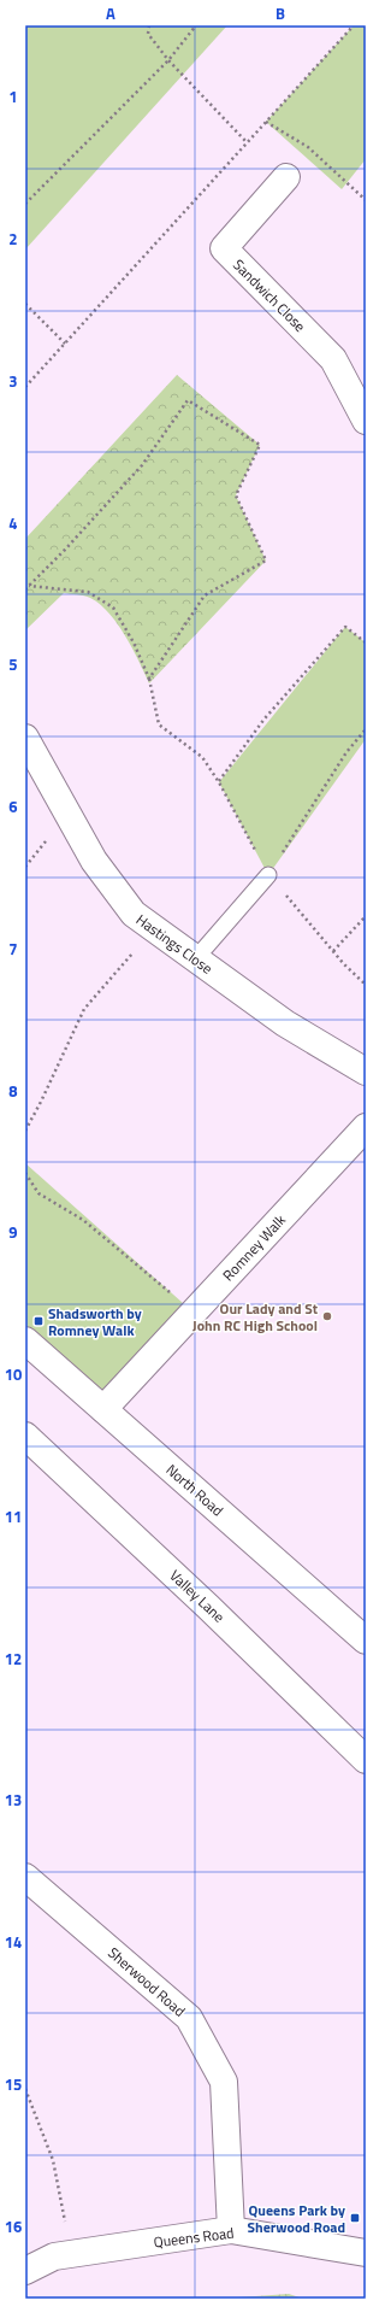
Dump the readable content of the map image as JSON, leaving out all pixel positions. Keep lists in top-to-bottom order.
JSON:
{
  "streets": {
    "street": [
      "Sandwich Close",
      "Hastings Close",
      "Romney Walk",
      "North Road",
      "Valley Lane",
      "Sherwood Road",
      "Queens Road"
    ]
  },
  "crossings": [
    ["Romney Walk", "North Road"],
    ["Sherwood Road", "Queens Road"]
  ],
  "places": {
    "other": ["Our Lady and St John RC High School"],
    "transit": ["Shadsworth by Romney Walk", "Queens Park by Sherwood Road"]
  },
  "grid": {
    "columns": ["A", "B"],
    "rows": [
      "1",
      "2",
      "3",
      "4",
      "5",
      "6",
      "7",
      "8",
      "9",
      "10",
      "11",
      "12",
      "13",
      "14",
      "15",
      "16"
    ]
  }
}
